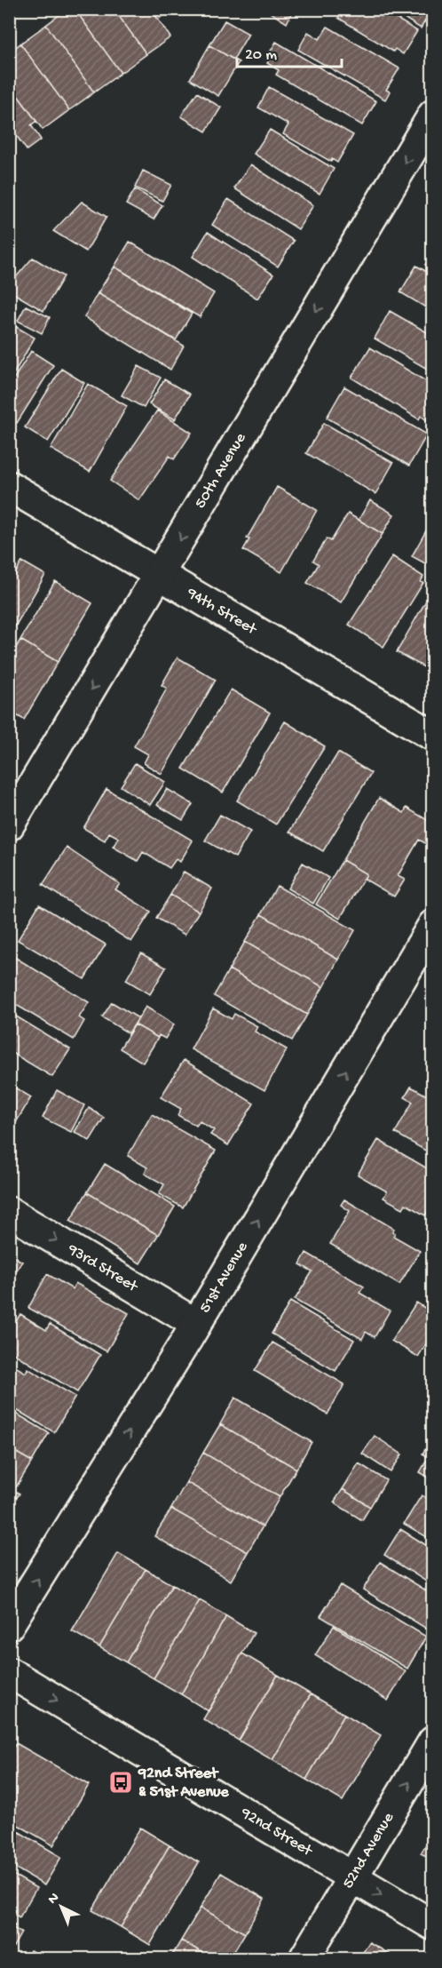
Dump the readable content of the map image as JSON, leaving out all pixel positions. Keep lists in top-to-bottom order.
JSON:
{
  "streets": {
    "street": [
      "50th Avenue",
      "94th Street",
      "93rd Street",
      "51st Avenue",
      "92nd Street",
      "52nd Avenue"
    ]
  },
  "crossings": [
    ["50th Avenue", "94th Street"],
    ["93rd Street", "51st Avenue"],
    ["92nd Street", "52nd Avenue"]
  ],
  "one_way": [
    "50th Avenue",
    "93rd Street",
    "51st Avenue",
    "92nd Street",
    "52nd Avenue"
  ],
  "places": {
    "bus stop": ["92nd Street & 51st Avenue"]
  },
  "scale_bar": "20 m",
  "north": "top left"
}
